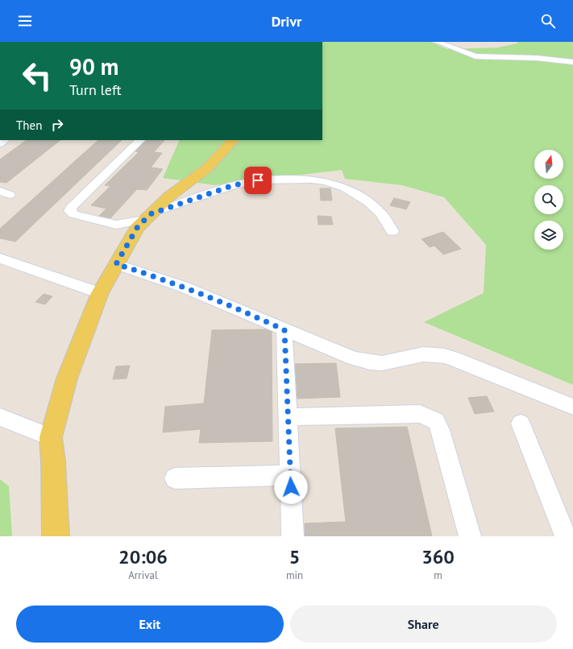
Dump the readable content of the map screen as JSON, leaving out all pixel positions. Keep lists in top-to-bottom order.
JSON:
{
  "north": "top",
  "page": {
    "header": "Drivr",
    "turn": ["90 m", "Turn left"],
    "then": "Then",
    "eta": [
      "20:06",
      "Arrival",
      "5",
      "min",
      "360",
      "m"
    ],
    "buttons": ["Exit", "Share"]
  }
}
